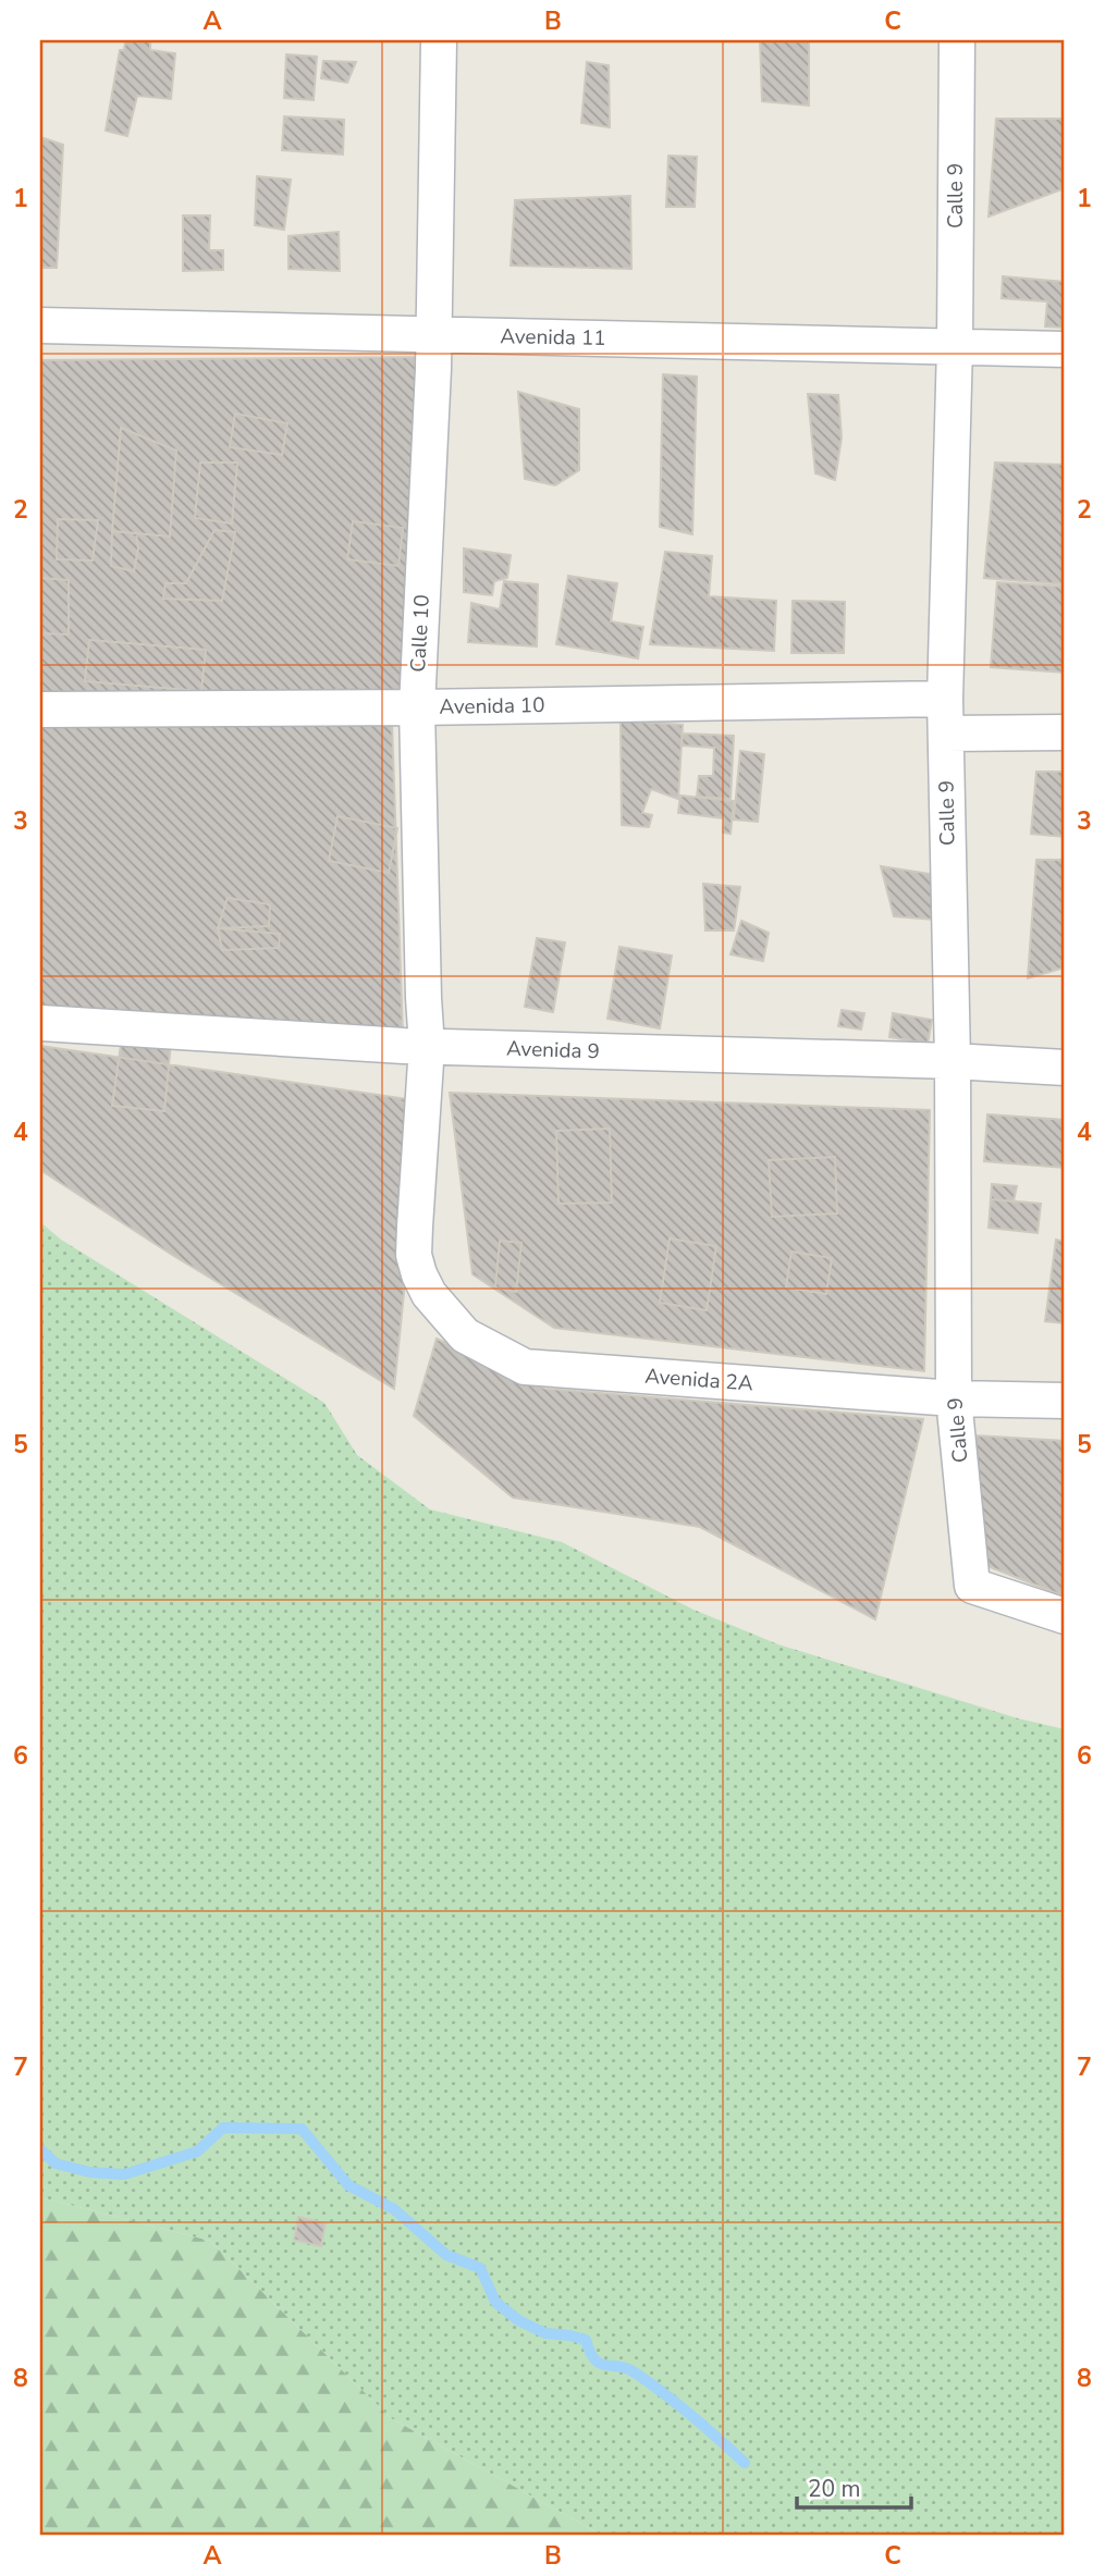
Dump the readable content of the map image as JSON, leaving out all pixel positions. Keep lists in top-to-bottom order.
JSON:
{
  "streets": {
    "street": [
      "Calle 9",
      "Avenida 11",
      "Calle 10",
      "Avenida 10",
      "Avenida 9",
      "Avenida 2A"
    ]
  },
  "crossings": [
    ["Calle 9", "Avenida 11"],
    ["Calle 9", "Avenida 10"],
    ["Calle 9", "Avenida 9"],
    ["Calle 9", "Avenida 2A"],
    ["Avenida 11", "Calle 10"],
    ["Calle 10", "Avenida 10"],
    ["Calle 10", "Avenida 9"],
    ["Calle 10", "Avenida 2A"]
  ],
  "scale_bar": "20 m",
  "grid": {
    "columns": ["A", "B", "C"],
    "rows": [
      "1",
      "2",
      "3",
      "4",
      "5",
      "6",
      "7",
      "8"
    ]
  }
}
